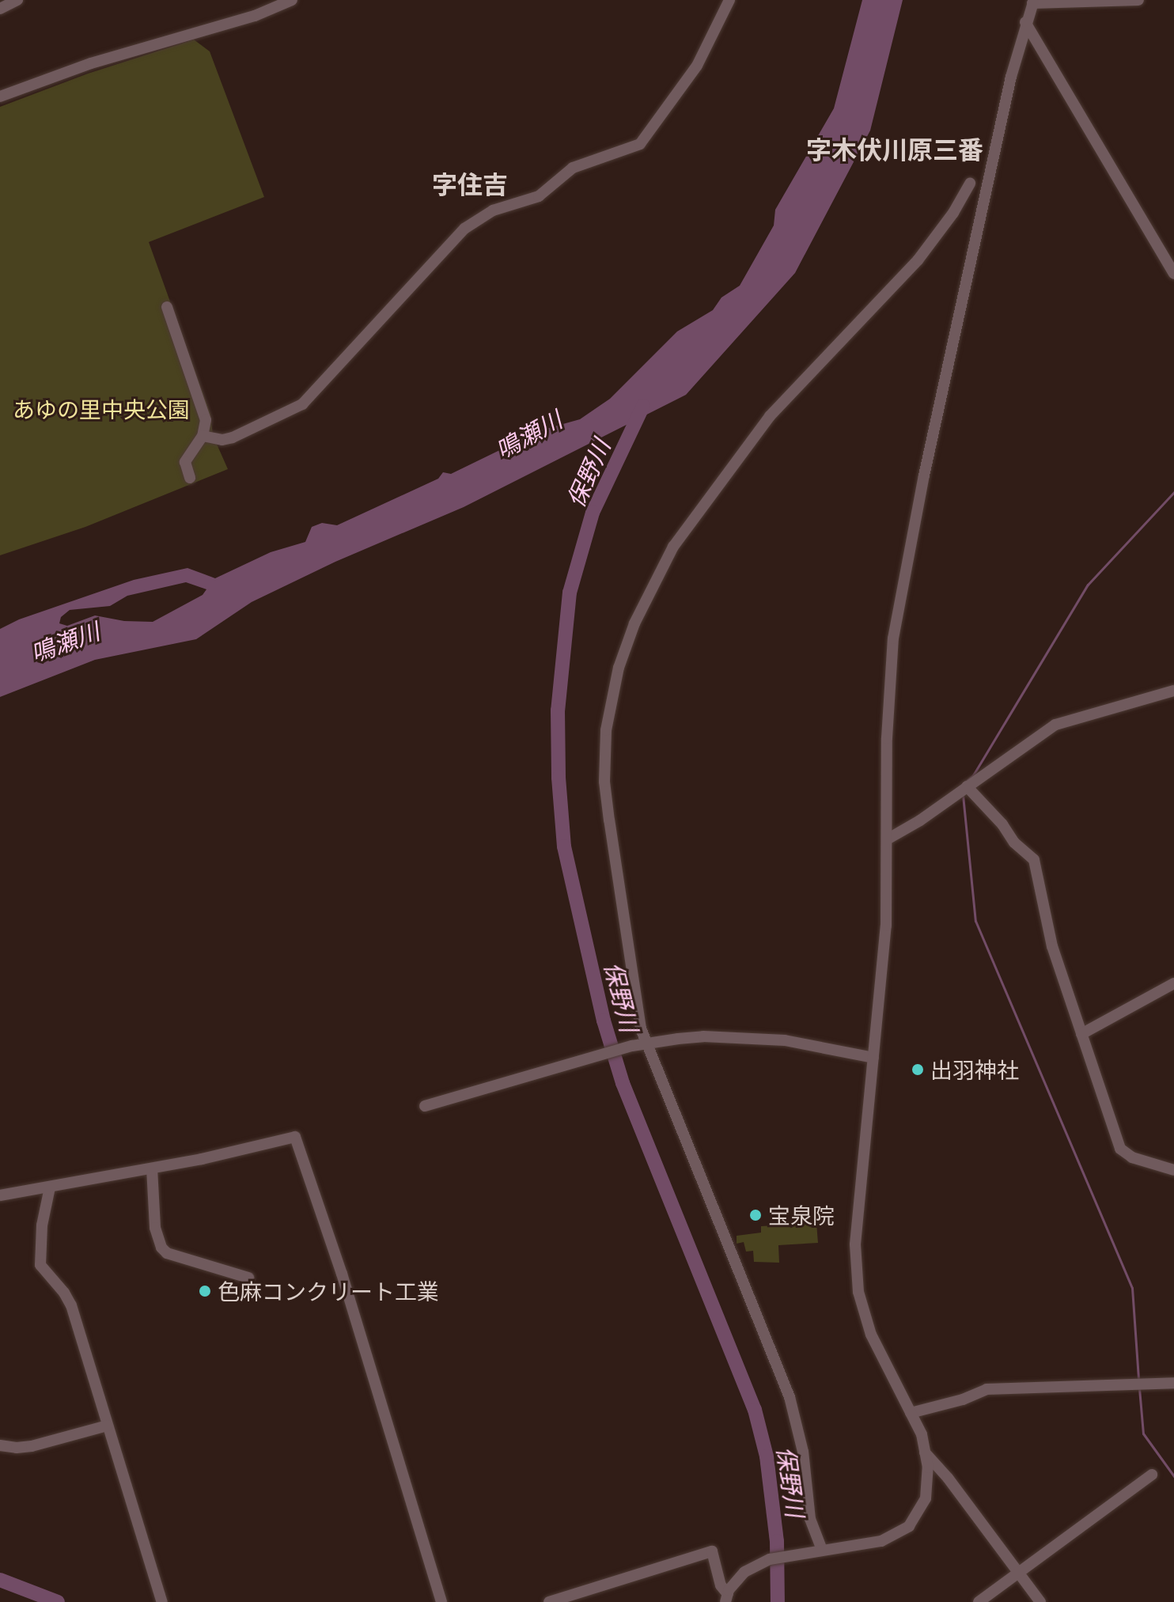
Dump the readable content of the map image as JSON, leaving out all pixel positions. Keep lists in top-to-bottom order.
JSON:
{
  "districts": ["字木伏川原三番", "字住吉"],
  "water": ["鳴瀬川", "保野川"],
  "parks": ["あゆの里中央公園"],
  "places": ["出羽神社", "宝泉院", "色麻コンクリート工業"]
}
